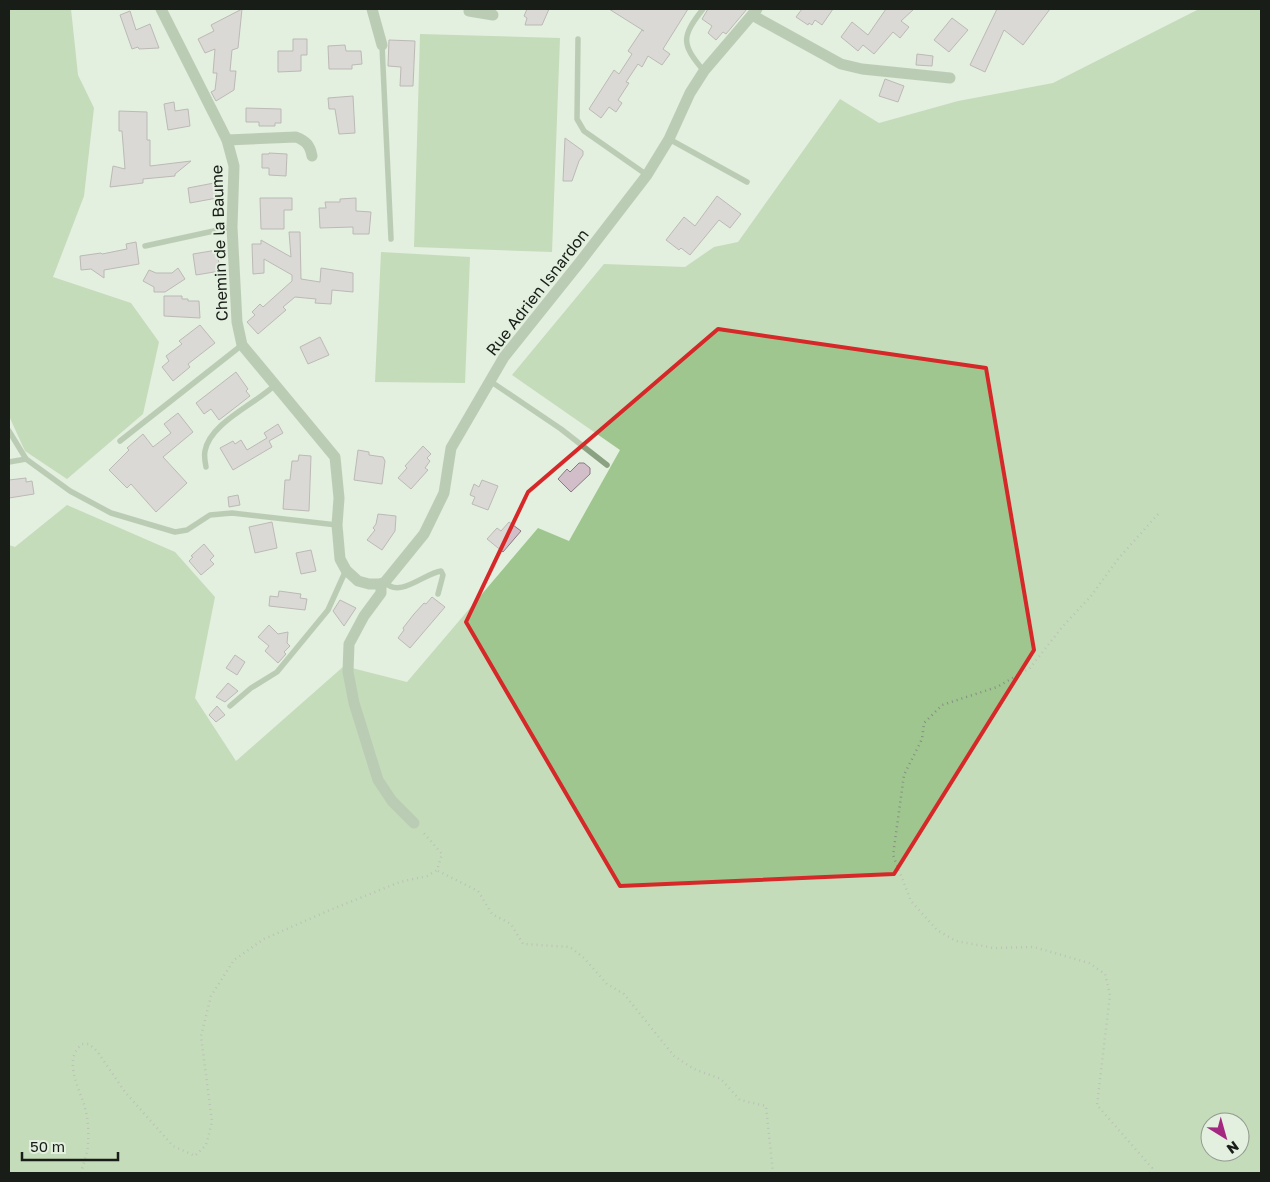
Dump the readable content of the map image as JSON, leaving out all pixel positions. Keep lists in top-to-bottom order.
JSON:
{
  "streets": {
    "street": ["Chemin de la Baume", "Rue Adrien Isnardon"]
  },
  "scale_bar": "50 m",
  "north": "bottom right"
}
